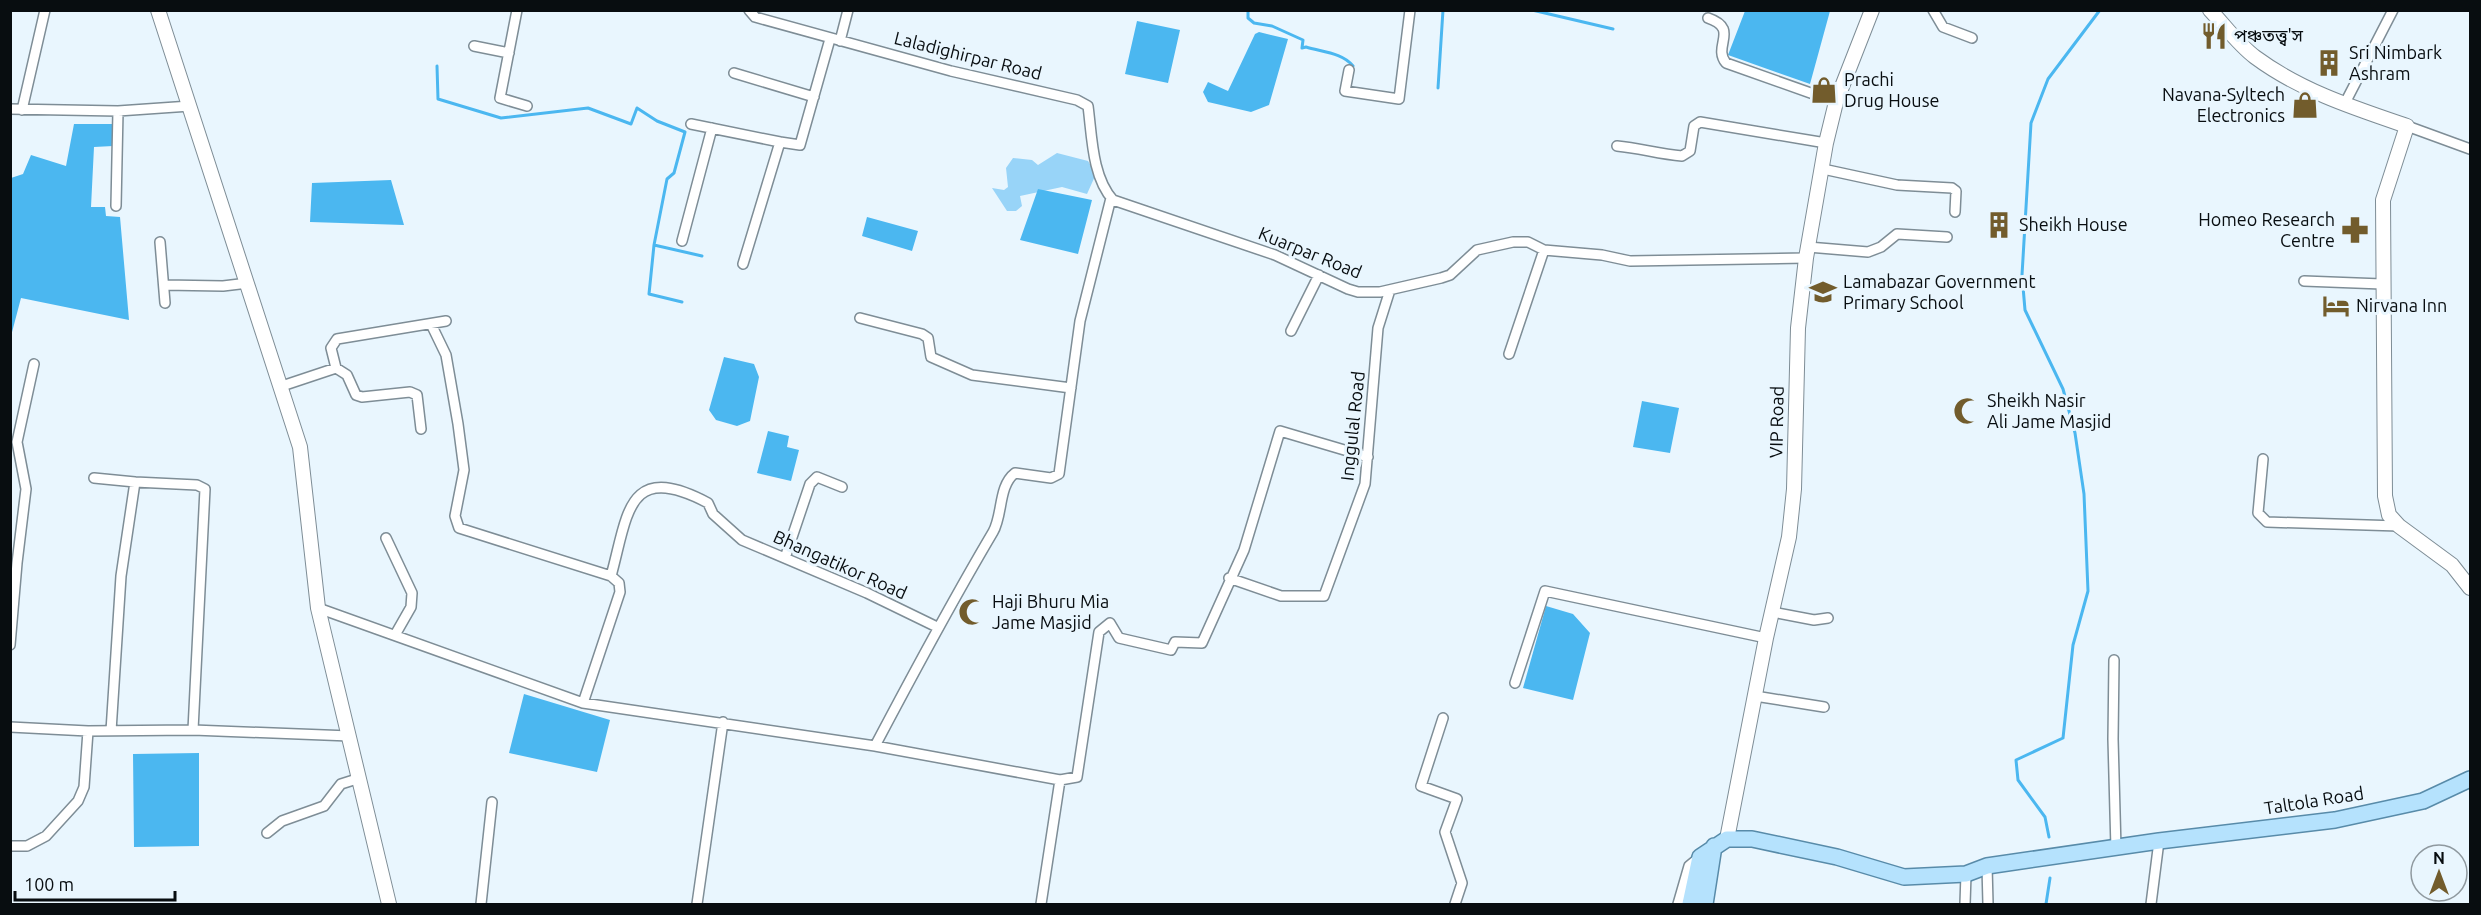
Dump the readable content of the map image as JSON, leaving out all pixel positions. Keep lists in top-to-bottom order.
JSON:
{
  "streets": {
    "main road": ["Taltola Road"],
    "street": [
      "Laladighirpar Road",
      "Kuarpar Road",
      "VIP Road",
      "Inggulal Road",
      "Bhangatikor Road"
    ]
  },
  "crossings": [
    ["Laladighirpar Road", "Kuarpar Road"],
    ["Kuarpar Road", "VIP Road"],
    ["Kuarpar Road", "Inggulal Road"],
    ["VIP Road", "Taltola Road"]
  ],
  "places": {
    "restaurant": ["পঞ্চতত্ত্ব'স"],
    "building": ["Sri Nimbark Ashram", "Sheikh House"],
    "shop": ["Prachi Drug House", "Navana-Syltech Electronics"],
    "pharmacy": ["Homeo Research Centre"],
    "school or university": ["Lamabazar Government Primary School"],
    "hotel": ["Nirvana Inn"],
    "mosque": ["Sheikh Nasir Ali Jame Masjid", "Haji Bhuru Mia Jame Masjid"]
  },
  "scale_bar": "100 m",
  "north": "top"
}
